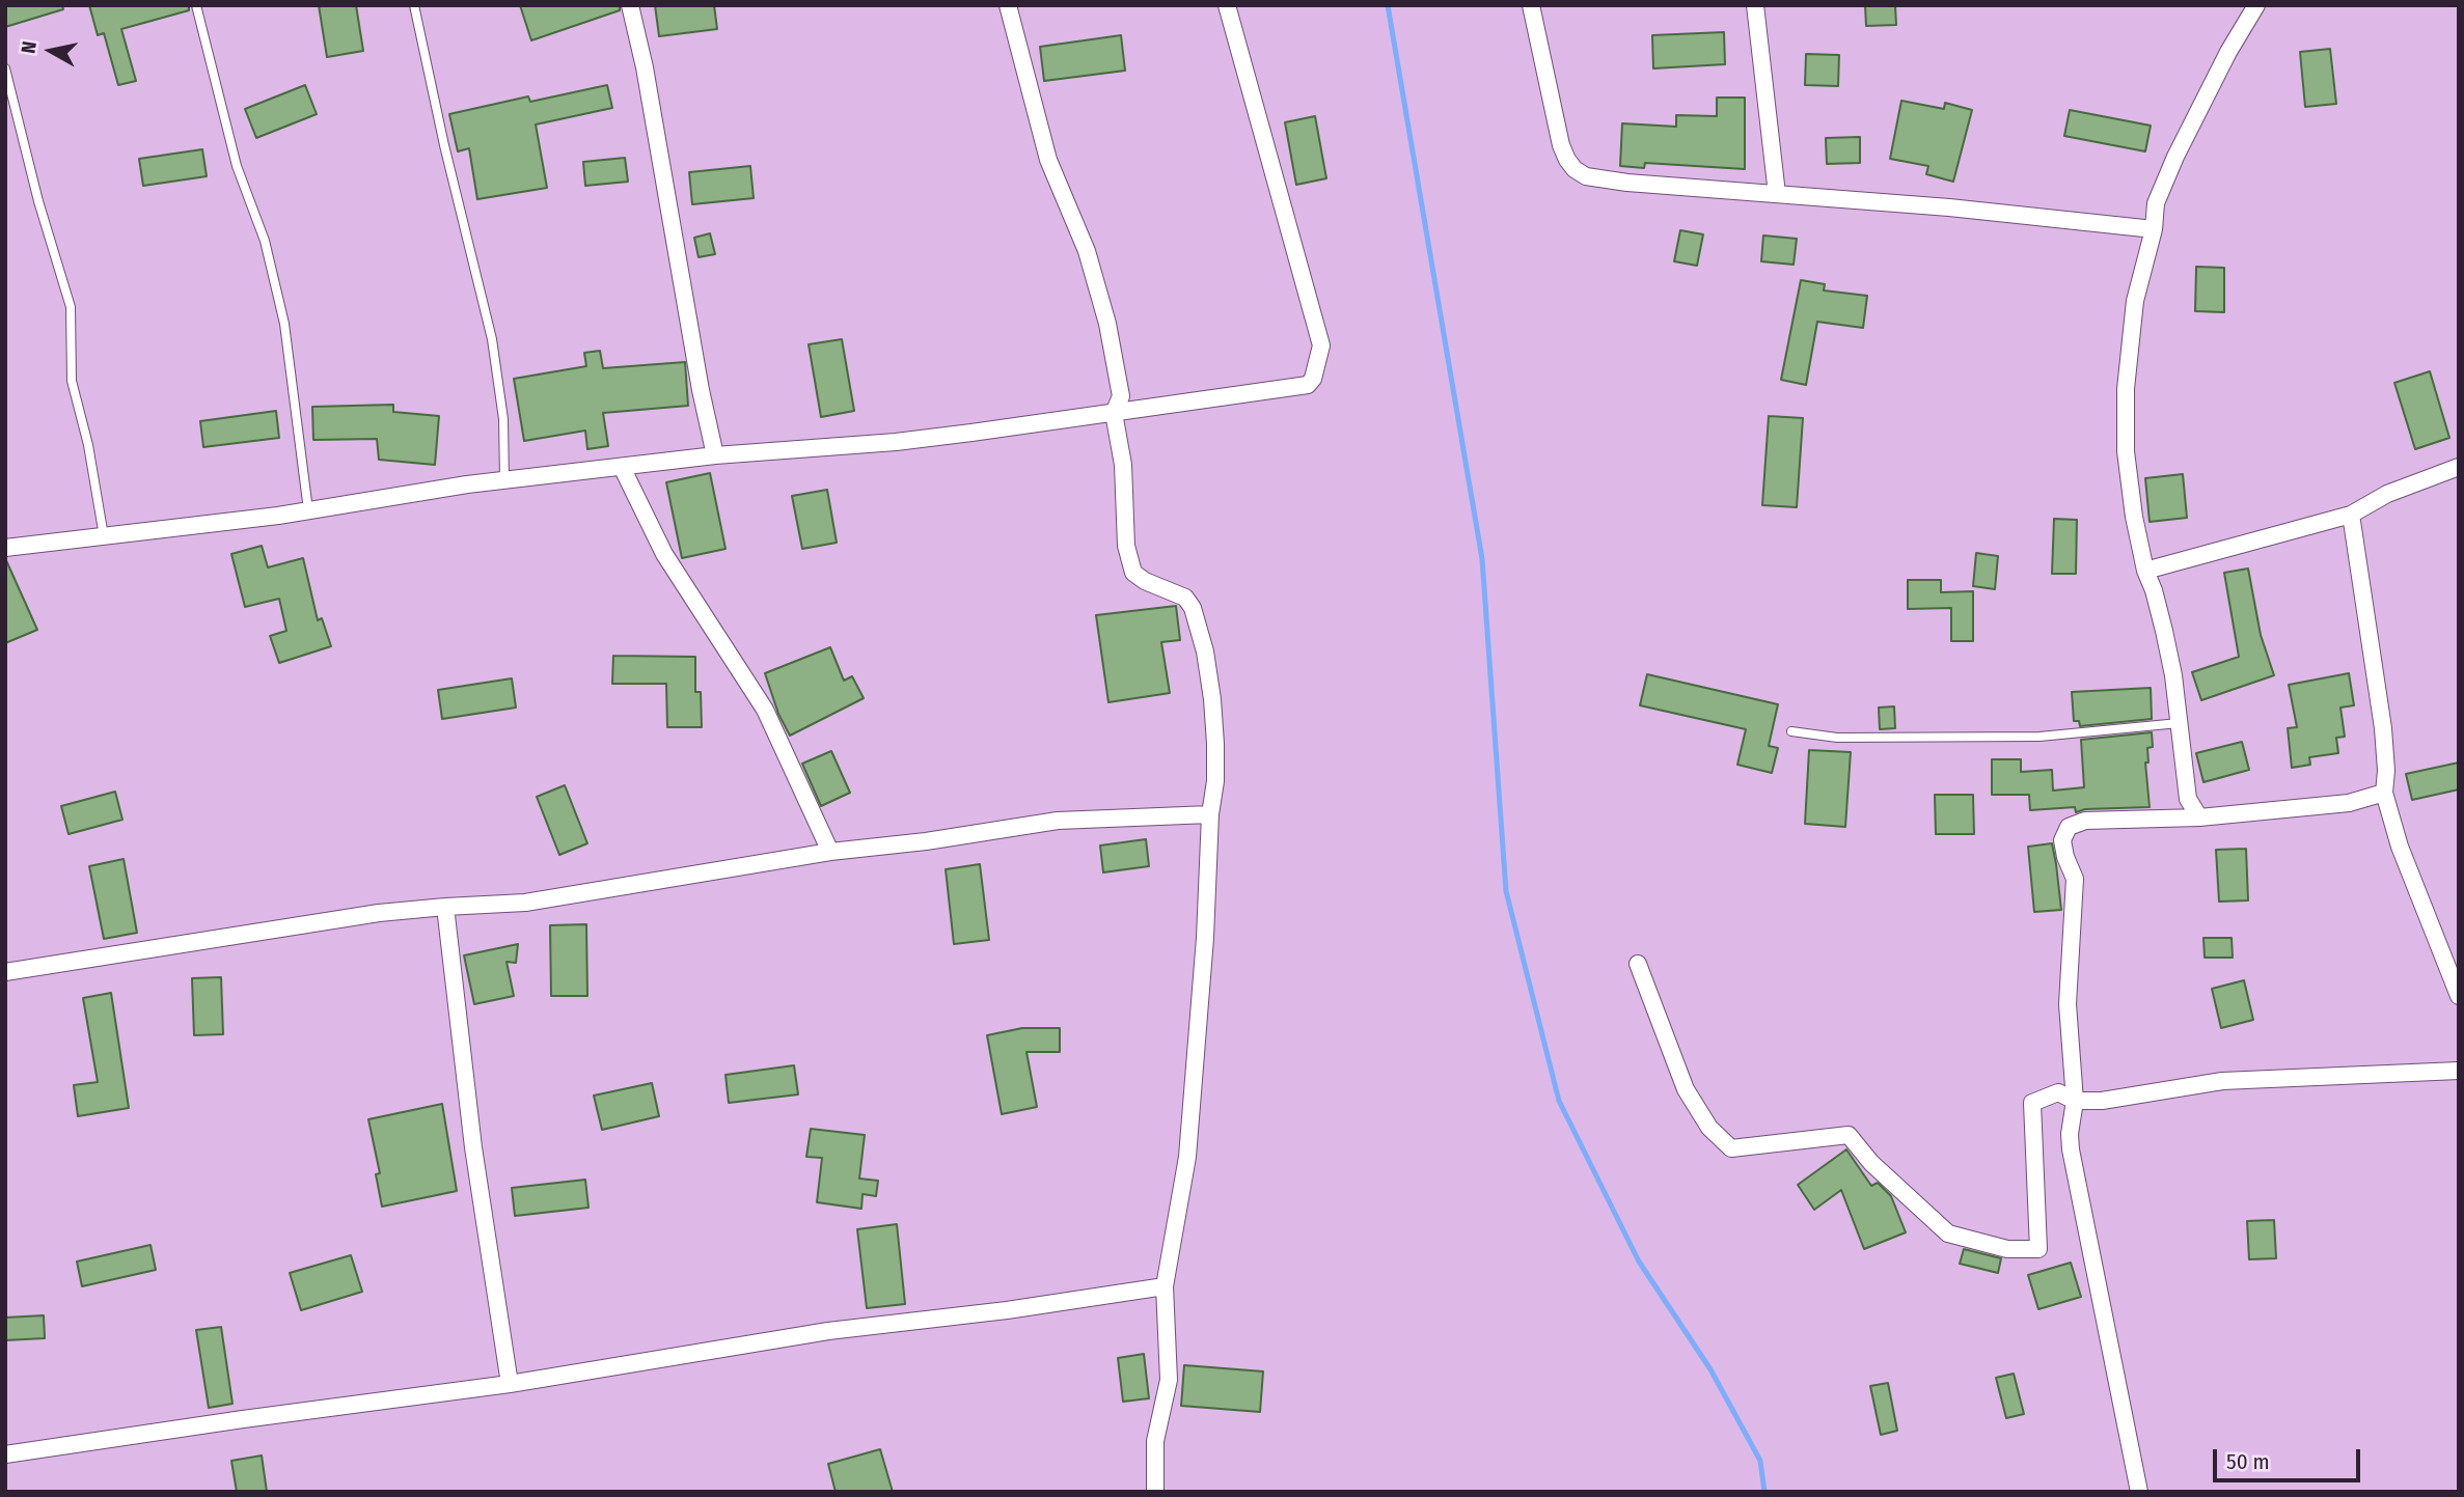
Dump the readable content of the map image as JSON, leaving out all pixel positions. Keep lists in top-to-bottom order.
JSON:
{
  "scale_bar": "50 m",
  "north": "left"
}
